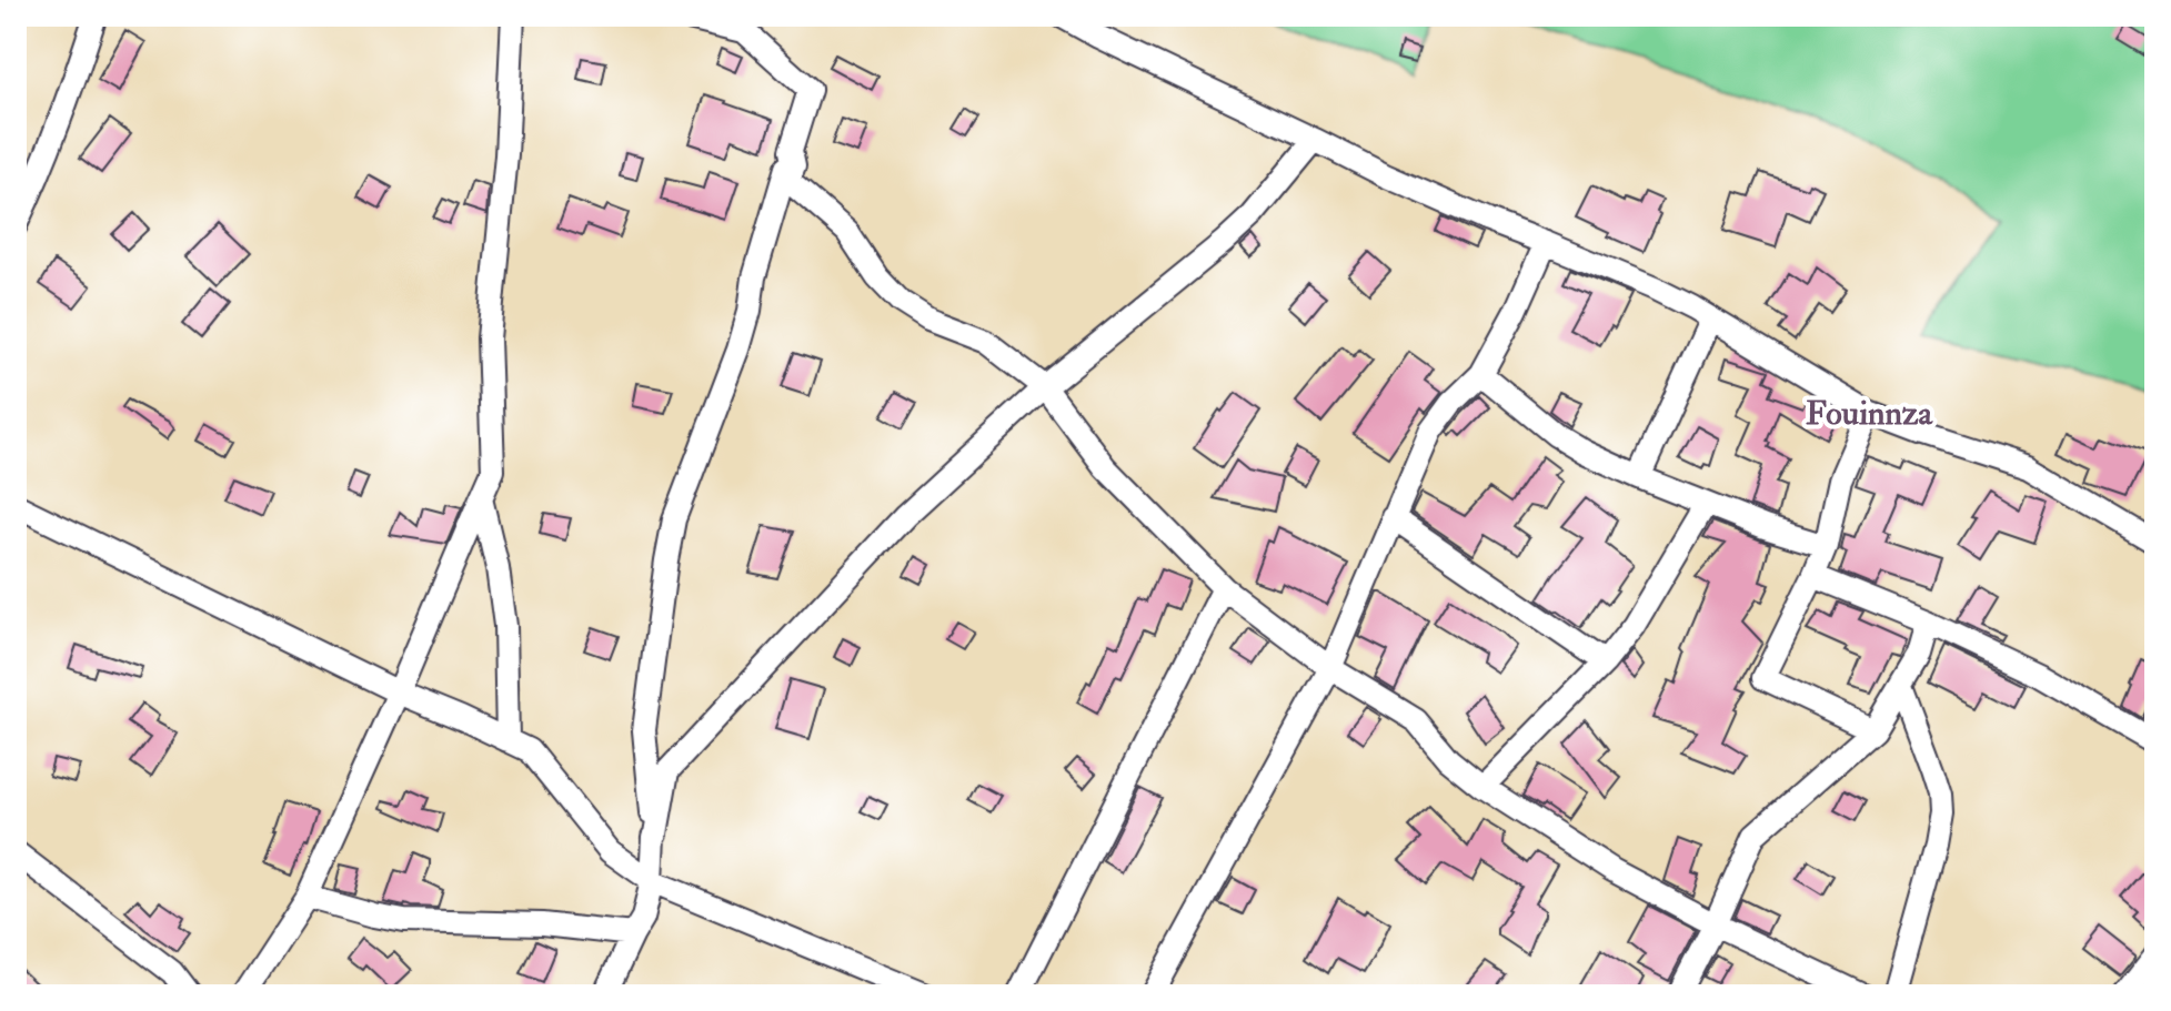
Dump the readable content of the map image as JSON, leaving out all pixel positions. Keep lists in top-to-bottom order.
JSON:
{
  "districts": ["Fouinnza"]
}
